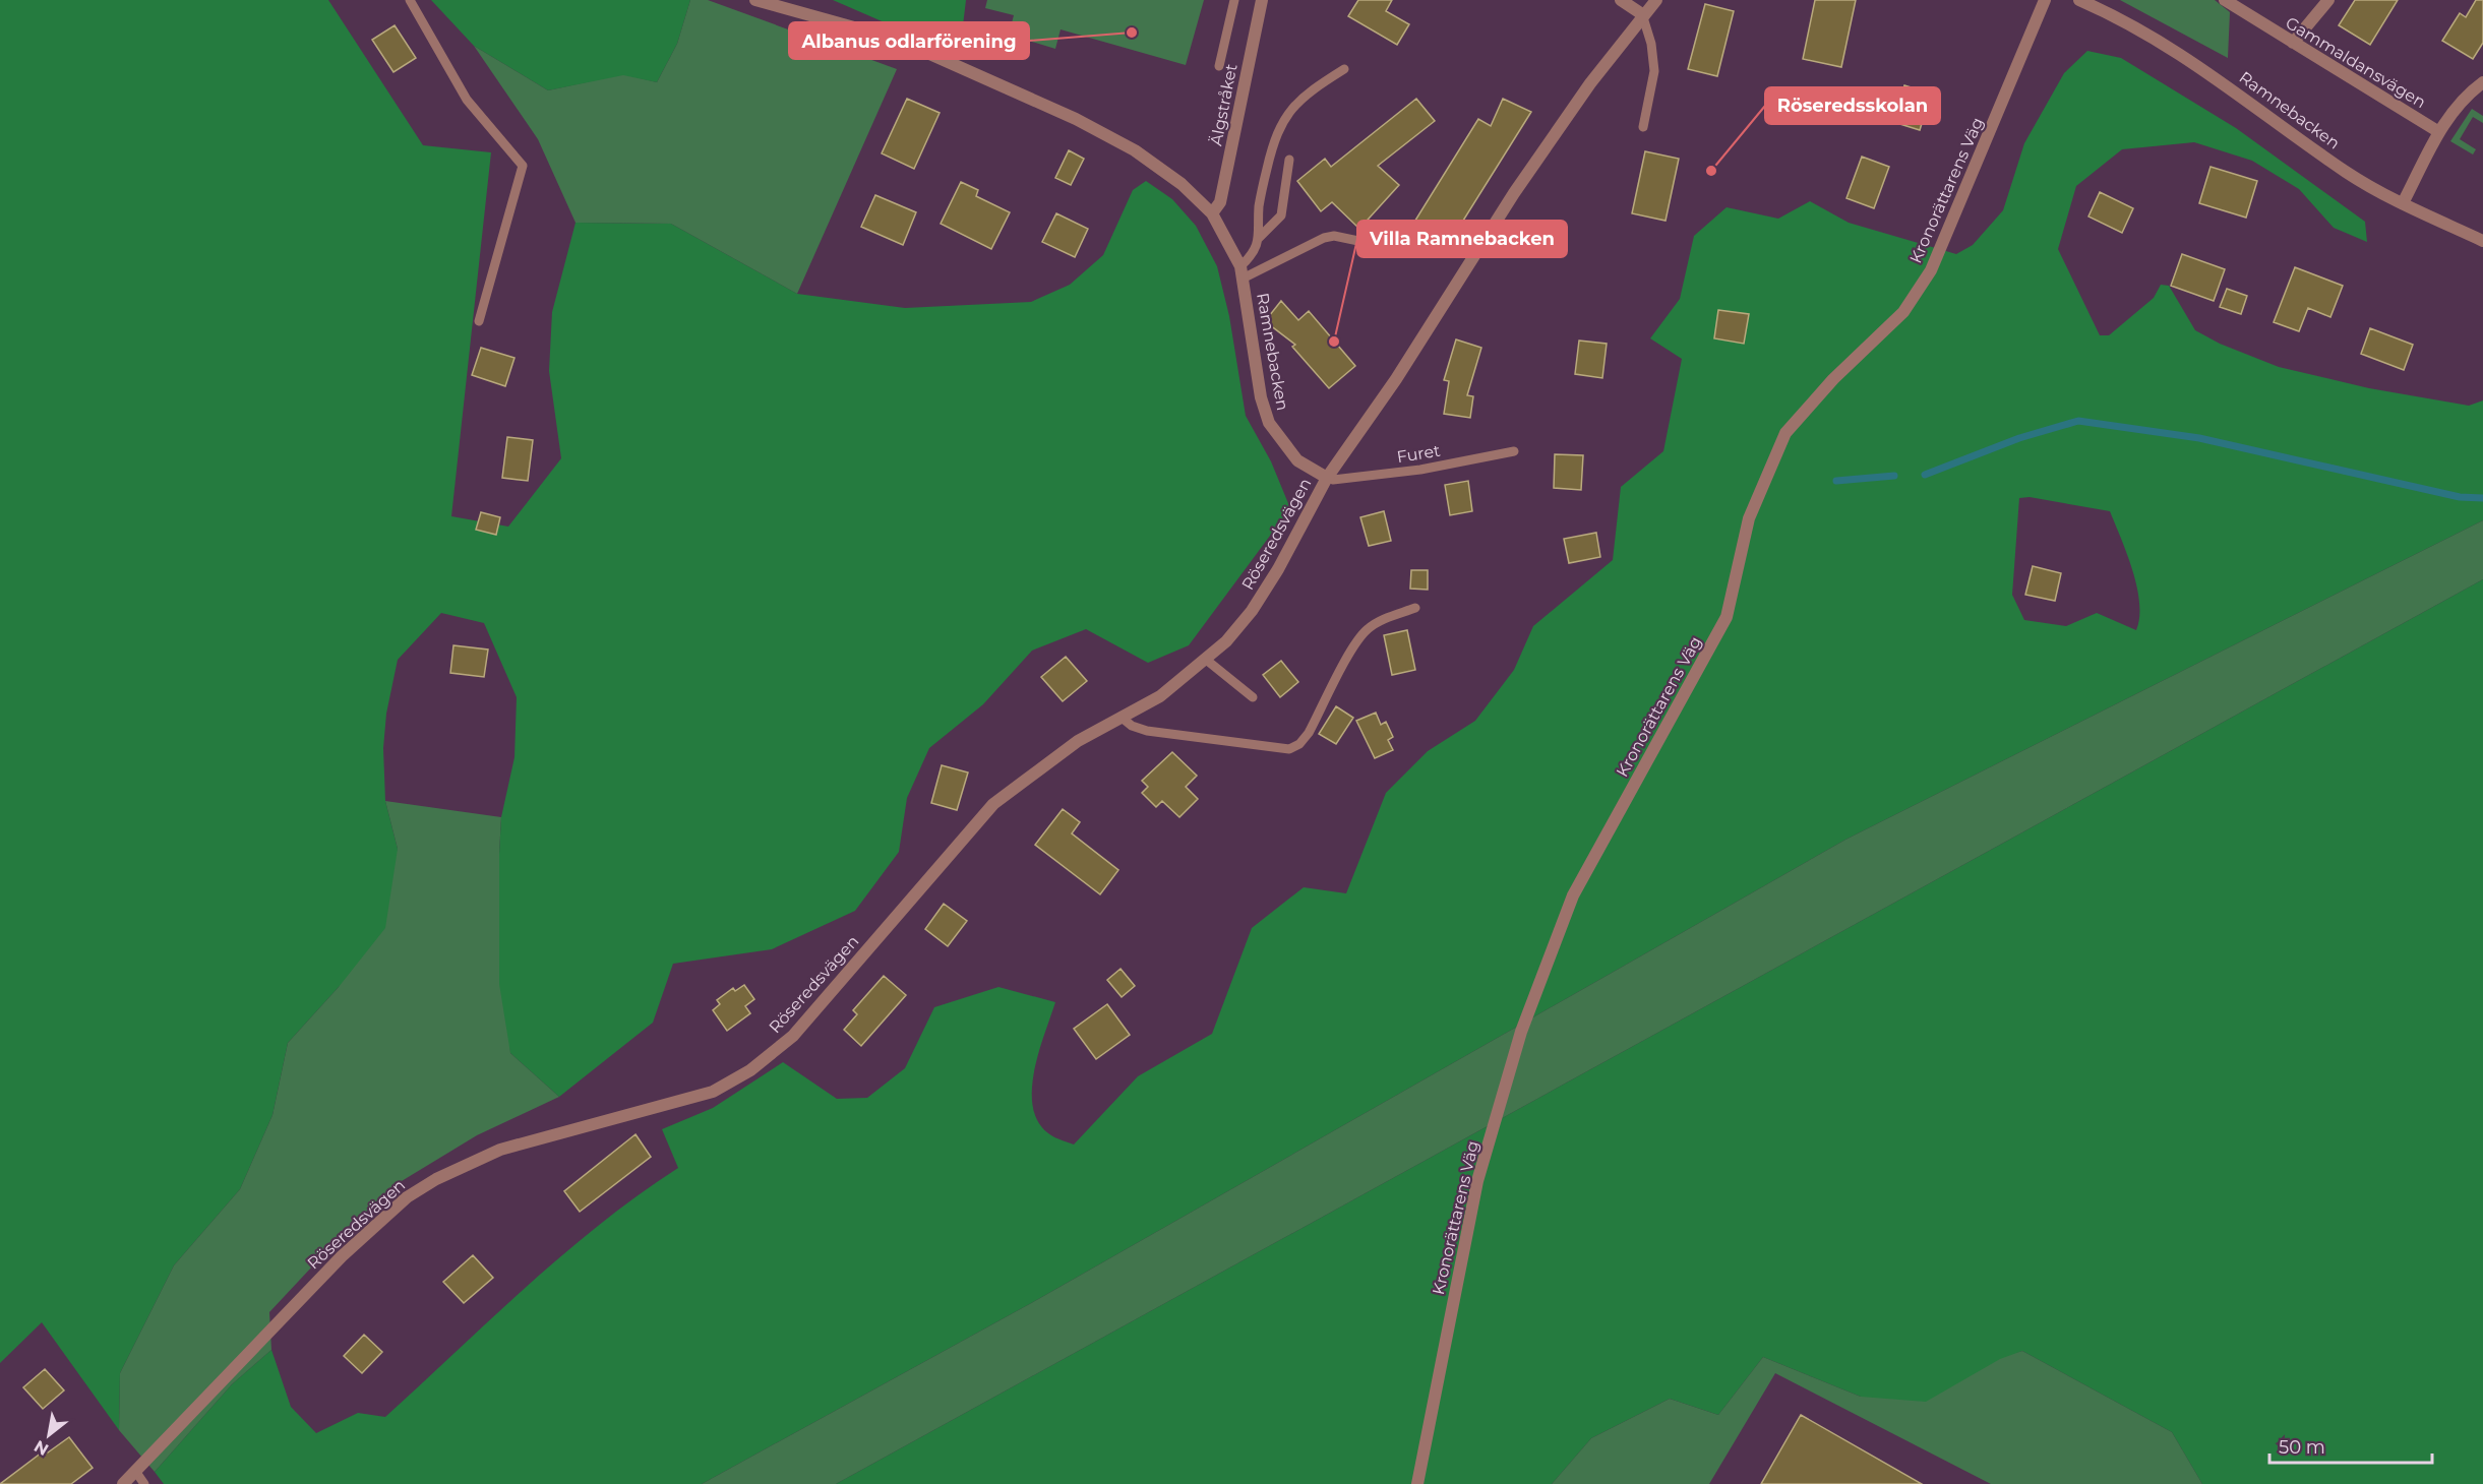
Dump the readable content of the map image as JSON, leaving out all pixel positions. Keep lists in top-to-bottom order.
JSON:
{
  "streets": {
    "street": [
      "Gammaldansvägen",
      "Älgstråket",
      "Ramnebacken",
      "Kronorättarens Väg",
      "Röseredsvägen"
    ],
    "lane": ["Furet"]
  },
  "crossings": [
    ["Älgstråket", "Ramnebacken"],
    ["Ramnebacken", "Furet"],
    ["Ramnebacken", "Röseredsvägen"],
    ["Furet", "Röseredsvägen"]
  ],
  "places": ["Albanus odlarförening", "Röseredsskolan", "Villa Ramnebacken"],
  "scale_bar": "50 m",
  "north": "bottom left"
}
